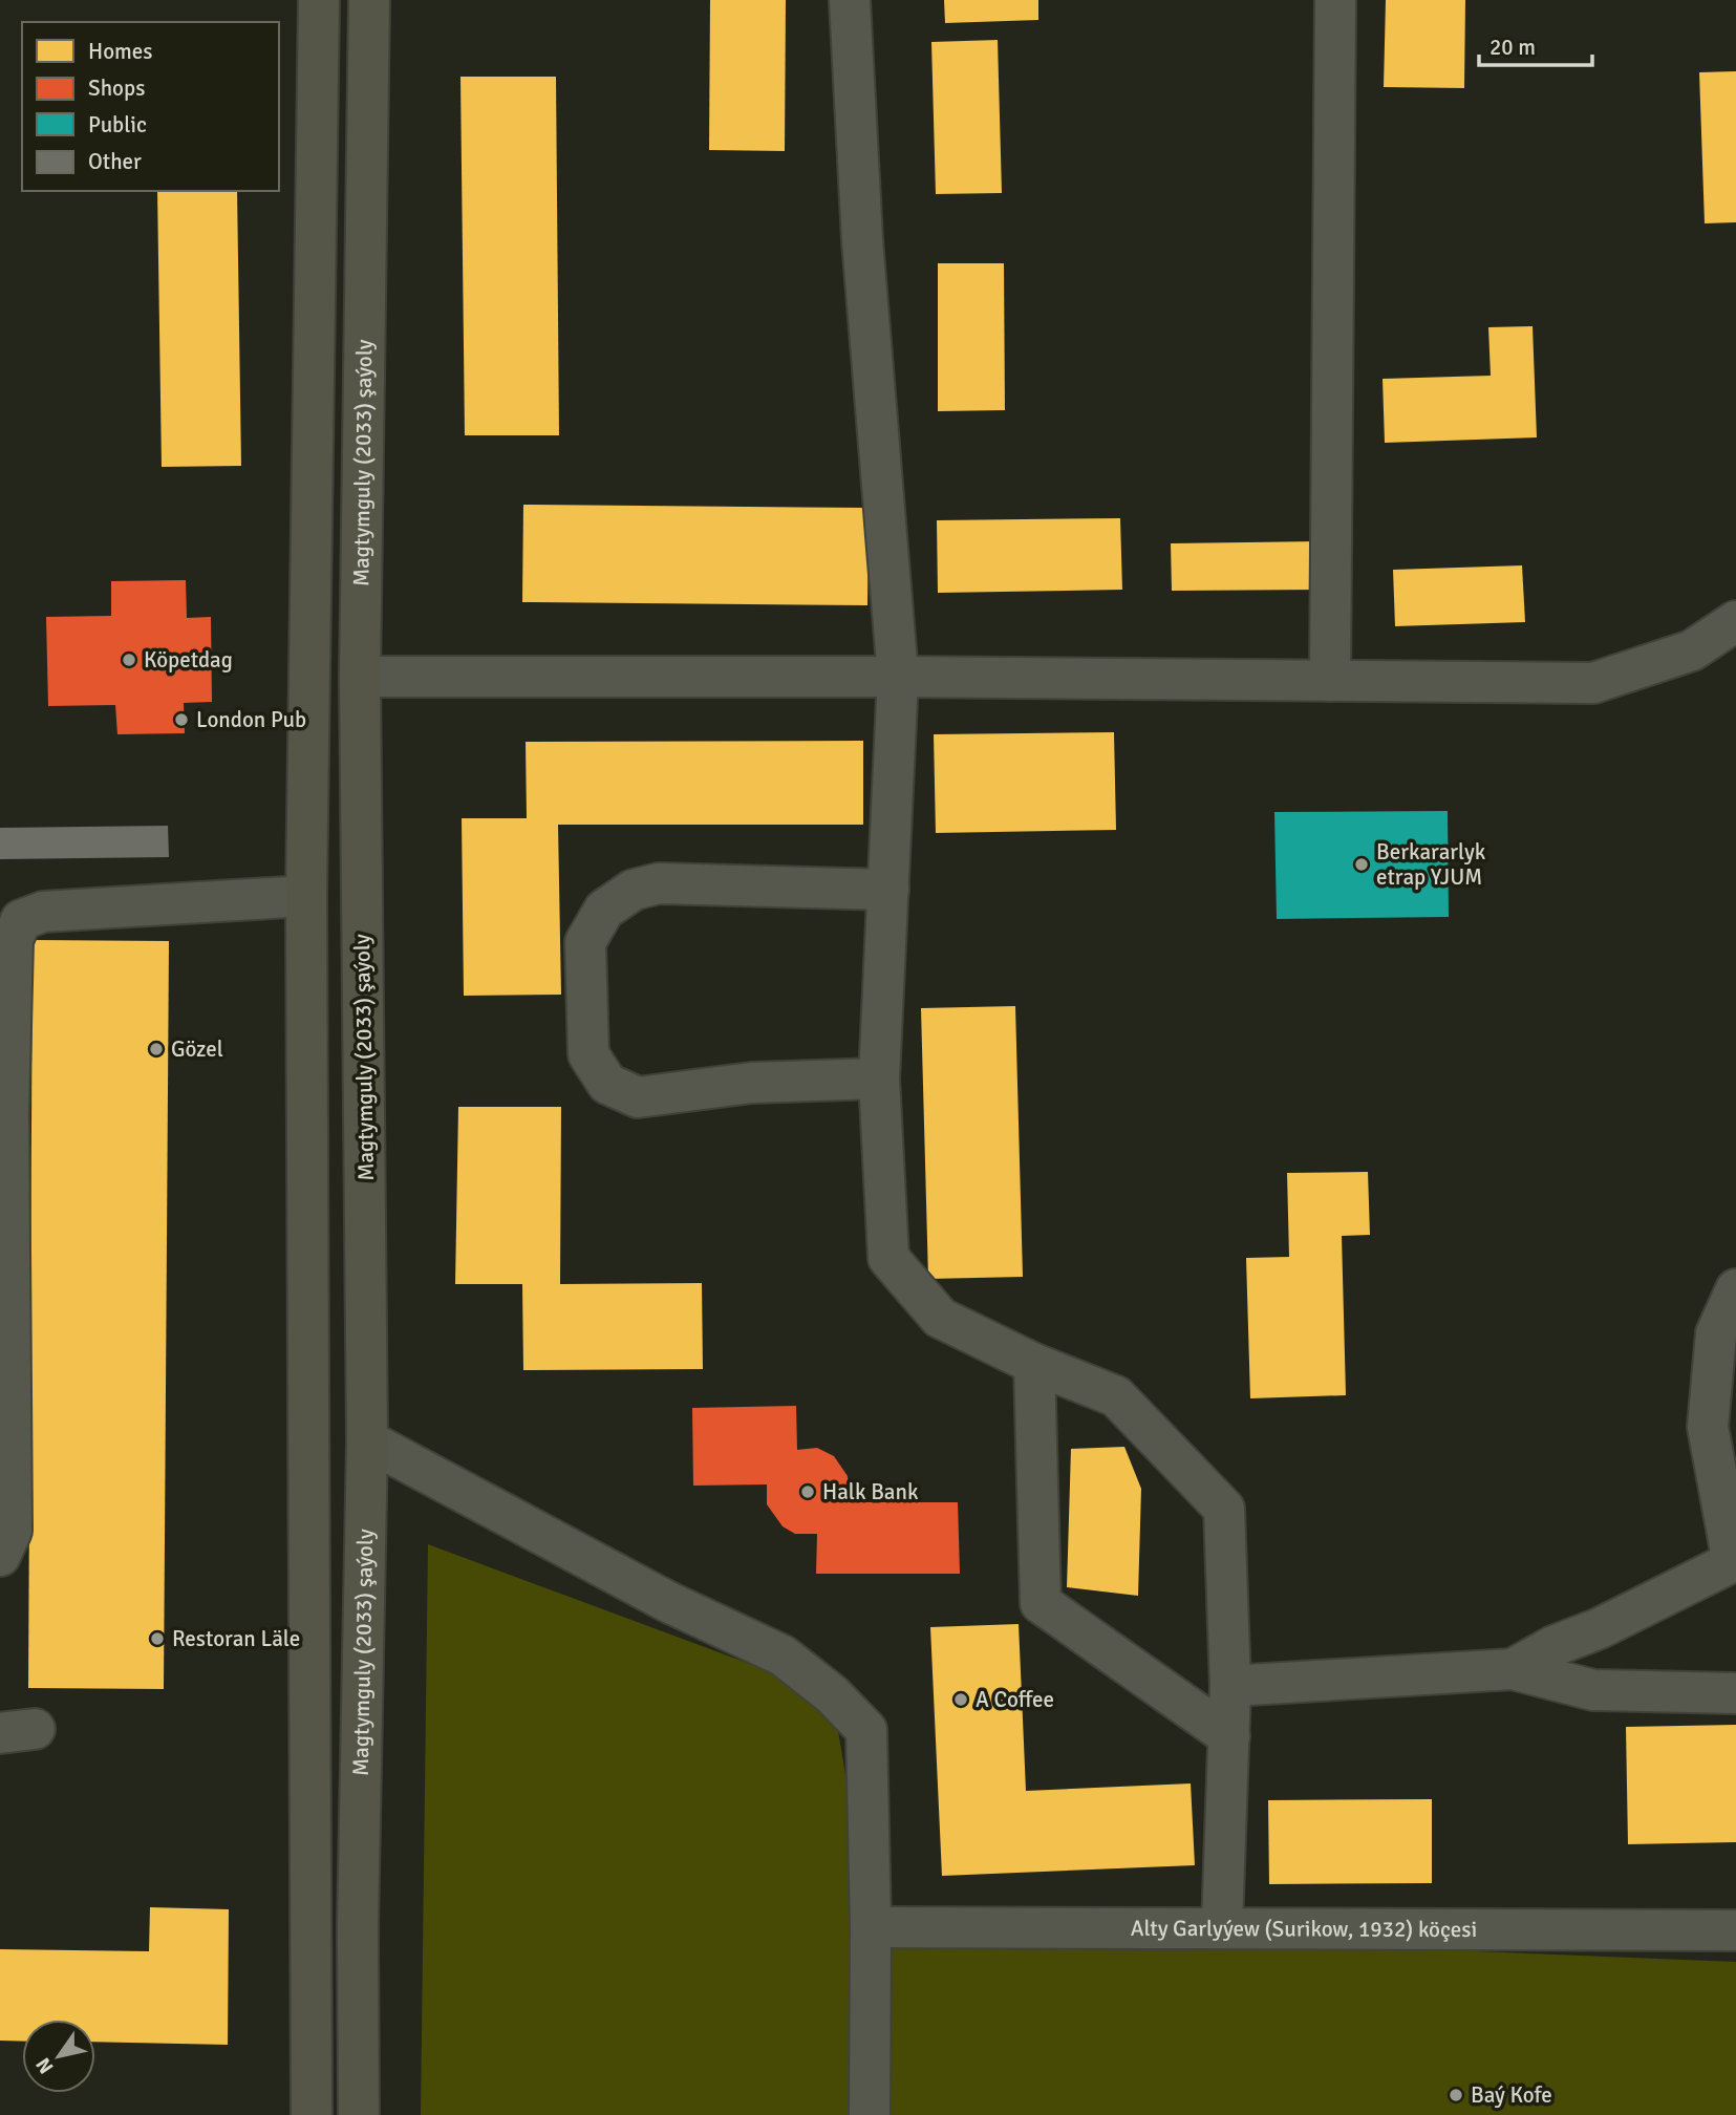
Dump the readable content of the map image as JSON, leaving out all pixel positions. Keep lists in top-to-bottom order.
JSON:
{
  "streets": {
    "main road": ["Magtymguly (2033) şaýoly"],
    "street": ["Alty Garlyýew (Surikow, 1932) köçesi"]
  },
  "places": [
    "Köpetdag",
    "London Pub",
    "Berkararlyk etrap YJUM",
    "Gözel",
    "Halk Bank",
    "Restoran Läle",
    "A Coffee",
    "Baý Kofe"
  ],
  "legend": [
    "Homes",
    "Shops",
    "Public",
    "Other"
  ],
  "scale_bar": "20 m",
  "north": "bottom left"
}
